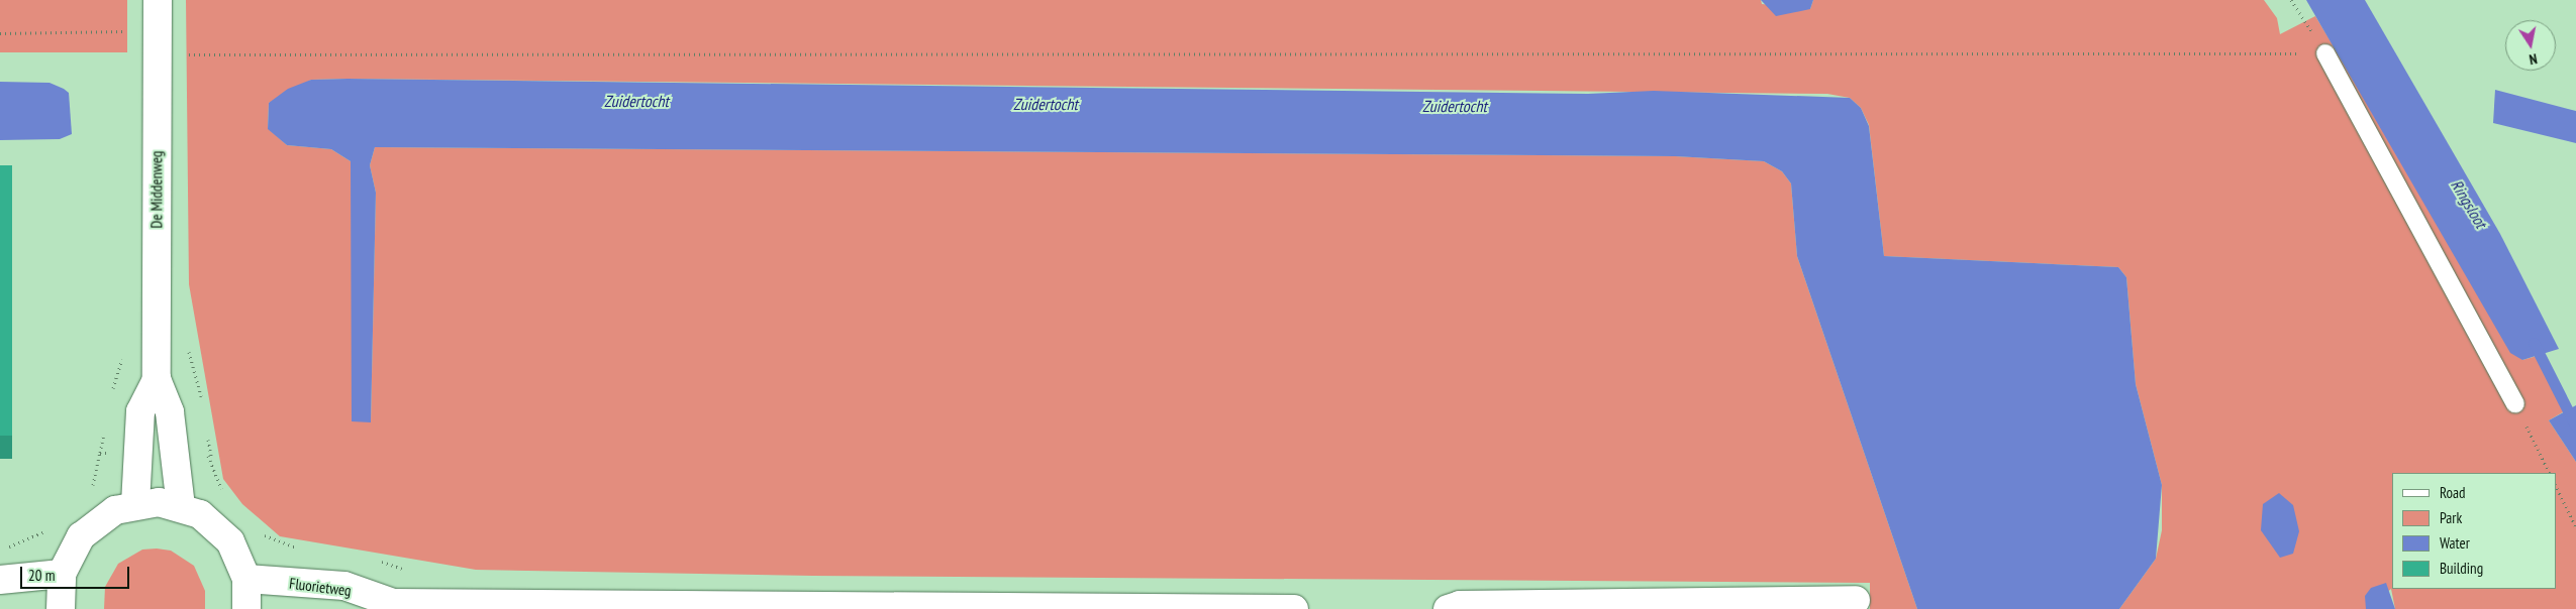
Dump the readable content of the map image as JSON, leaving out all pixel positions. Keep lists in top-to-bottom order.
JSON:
{
  "streets": {
    "street": ["De Middenweg", "Fluorietweg"]
  },
  "water": ["Zuidertocht", "Ringsloot"],
  "legend": [
    "Road",
    "Park",
    "Water",
    "Building"
  ],
  "scale_bar": "20 m",
  "north": "bottom"
}
